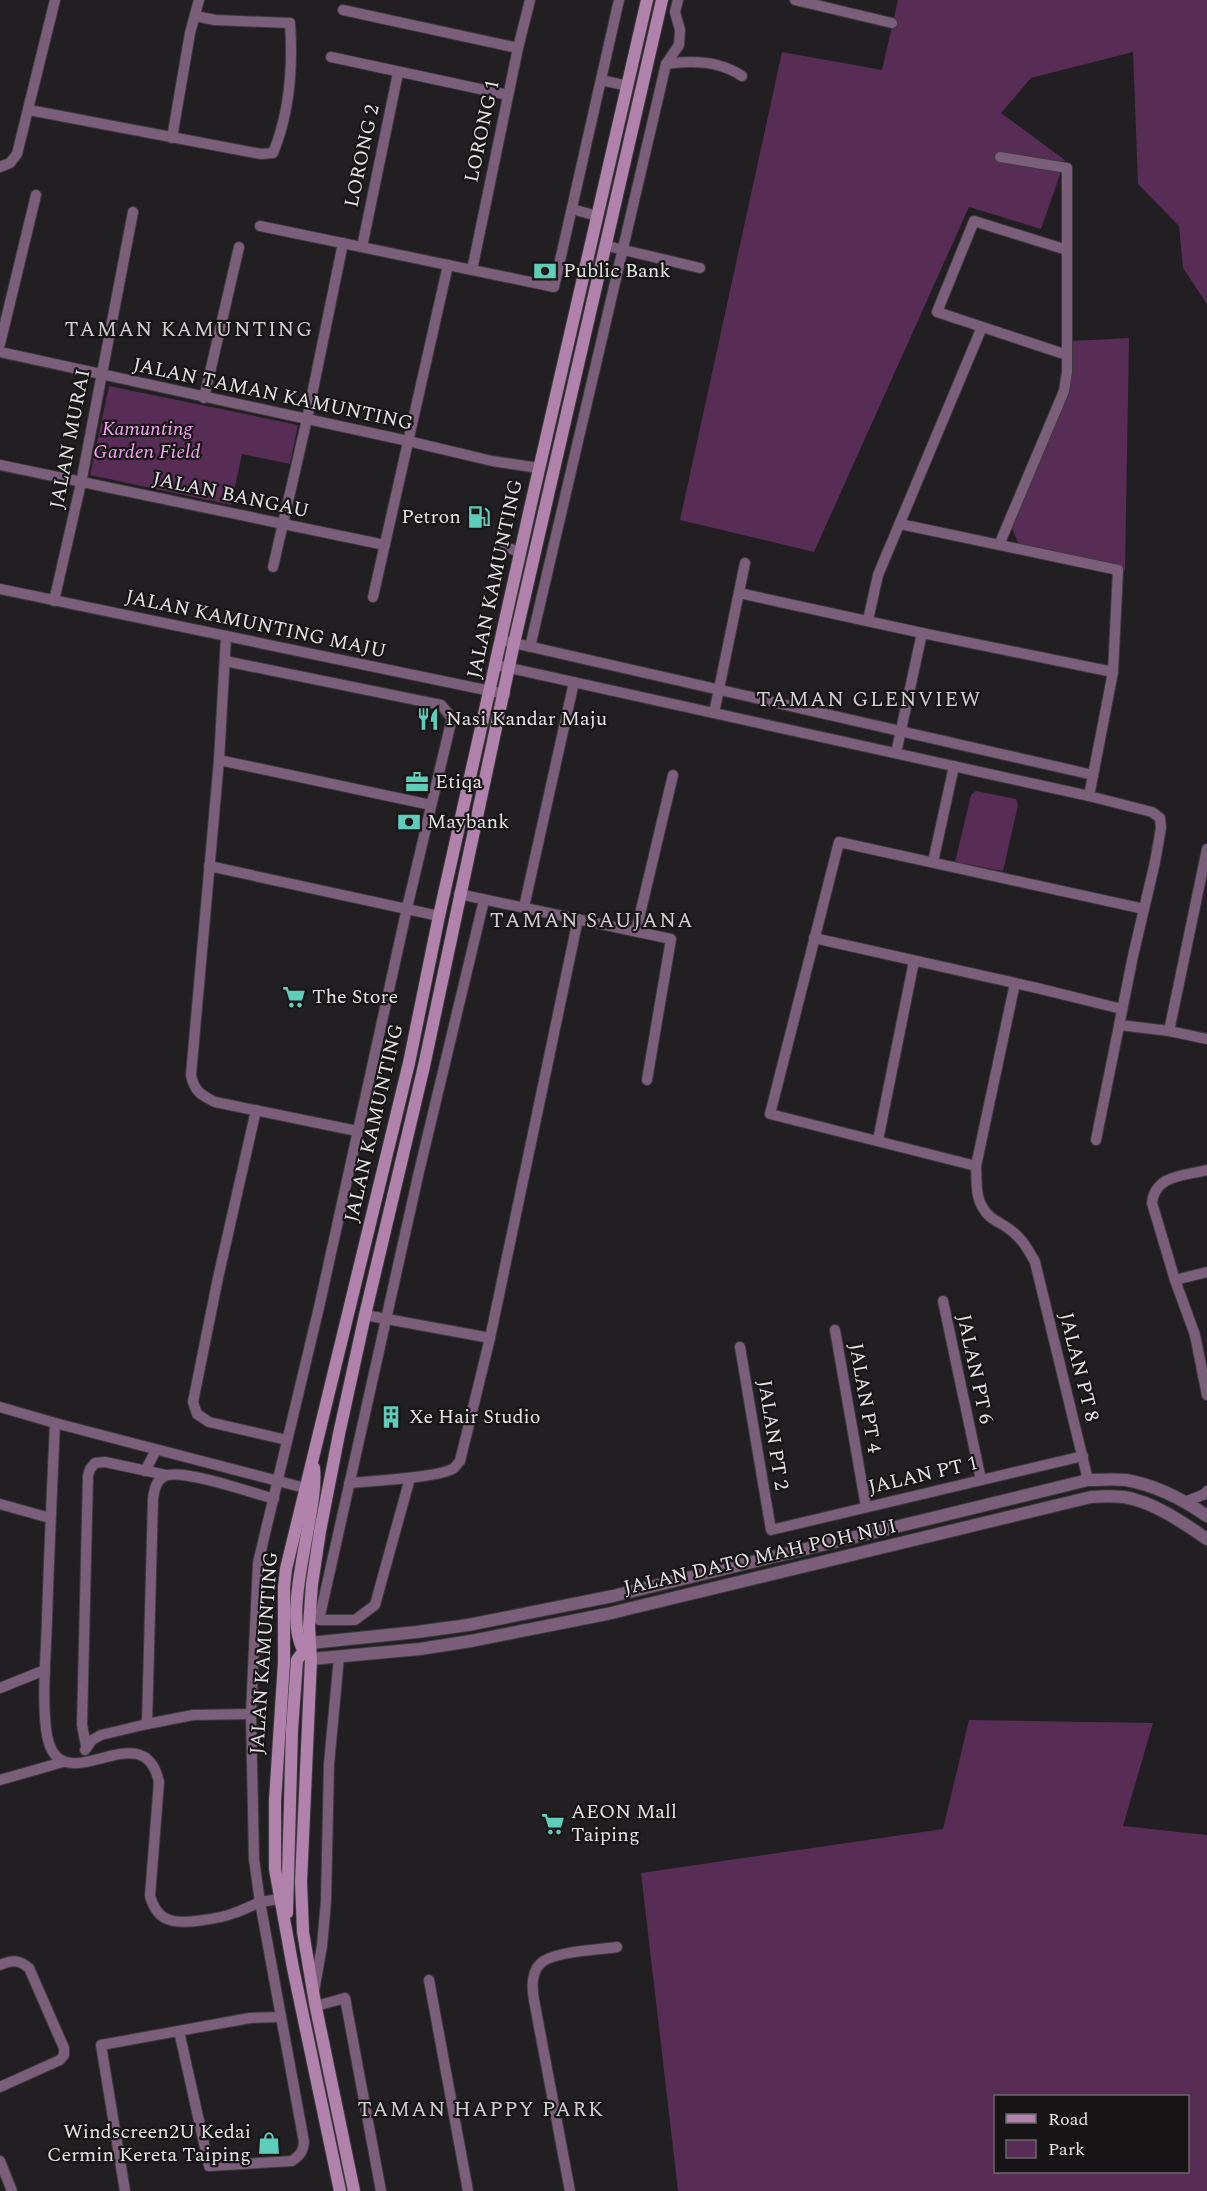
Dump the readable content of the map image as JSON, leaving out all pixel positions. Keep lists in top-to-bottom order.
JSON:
{
  "streets": {
    "main road": ["JALAN KAMUNTING"],
    "street": [
      "LORONG 1",
      "LORONG 2",
      "JALAN TAMAN KAMUNTING",
      "JALAN MURAI",
      "JALAN BANGAU",
      "JALAN KAMUNTING MAJU",
      "JALAN PT 8",
      "JALAN PT 6",
      "JALAN PT 4",
      "JALAN PT 2",
      "JALAN PT 1",
      "JALAN DATO MAH POH NUI"
    ]
  },
  "crossings": [
    ["JALAN TAMAN KAMUNTING", "JALAN MURAI"],
    ["JALAN TAMAN KAMUNTING", "JALAN KAMUNTING"],
    ["JALAN MURAI", "JALAN BANGAU"],
    ["JALAN MURAI", "JALAN KAMUNTING MAJU"],
    ["JALAN KAMUNTING", "JALAN KAMUNTING MAJU"],
    ["JALAN KAMUNTING", "JALAN DATO MAH POH NUI"],
    ["JALAN PT 8", "JALAN PT 1"],
    ["JALAN PT 8", "JALAN DATO MAH POH NUI"],
    ["JALAN PT 6", "JALAN PT 1"],
    ["JALAN PT 4", "JALAN PT 1"],
    ["JALAN PT 2", "JALAN PT 1"]
  ],
  "districts": [
    "TAMAN KAMUNTING",
    "TAMAN GLENVIEW",
    "TAMAN SAUJANA",
    "TAMAN HAPPY PARK"
  ],
  "parks": ["Kamunting Garden Field"],
  "places": {
    "bank": ["Public Bank", "Maybank"],
    "fuel station": ["Petron"],
    "restaurant": ["Nasi Kandar Maju"],
    "office": ["Etiqa"],
    "supermarket": ["The Store", "AEON Mall Taiping"],
    "building": ["Xe Hair Studio"],
    "shop": ["Windscreen2U Kedai Cermin Kereta Taiping"]
  },
  "legend": ["Road", "Park"]
}
